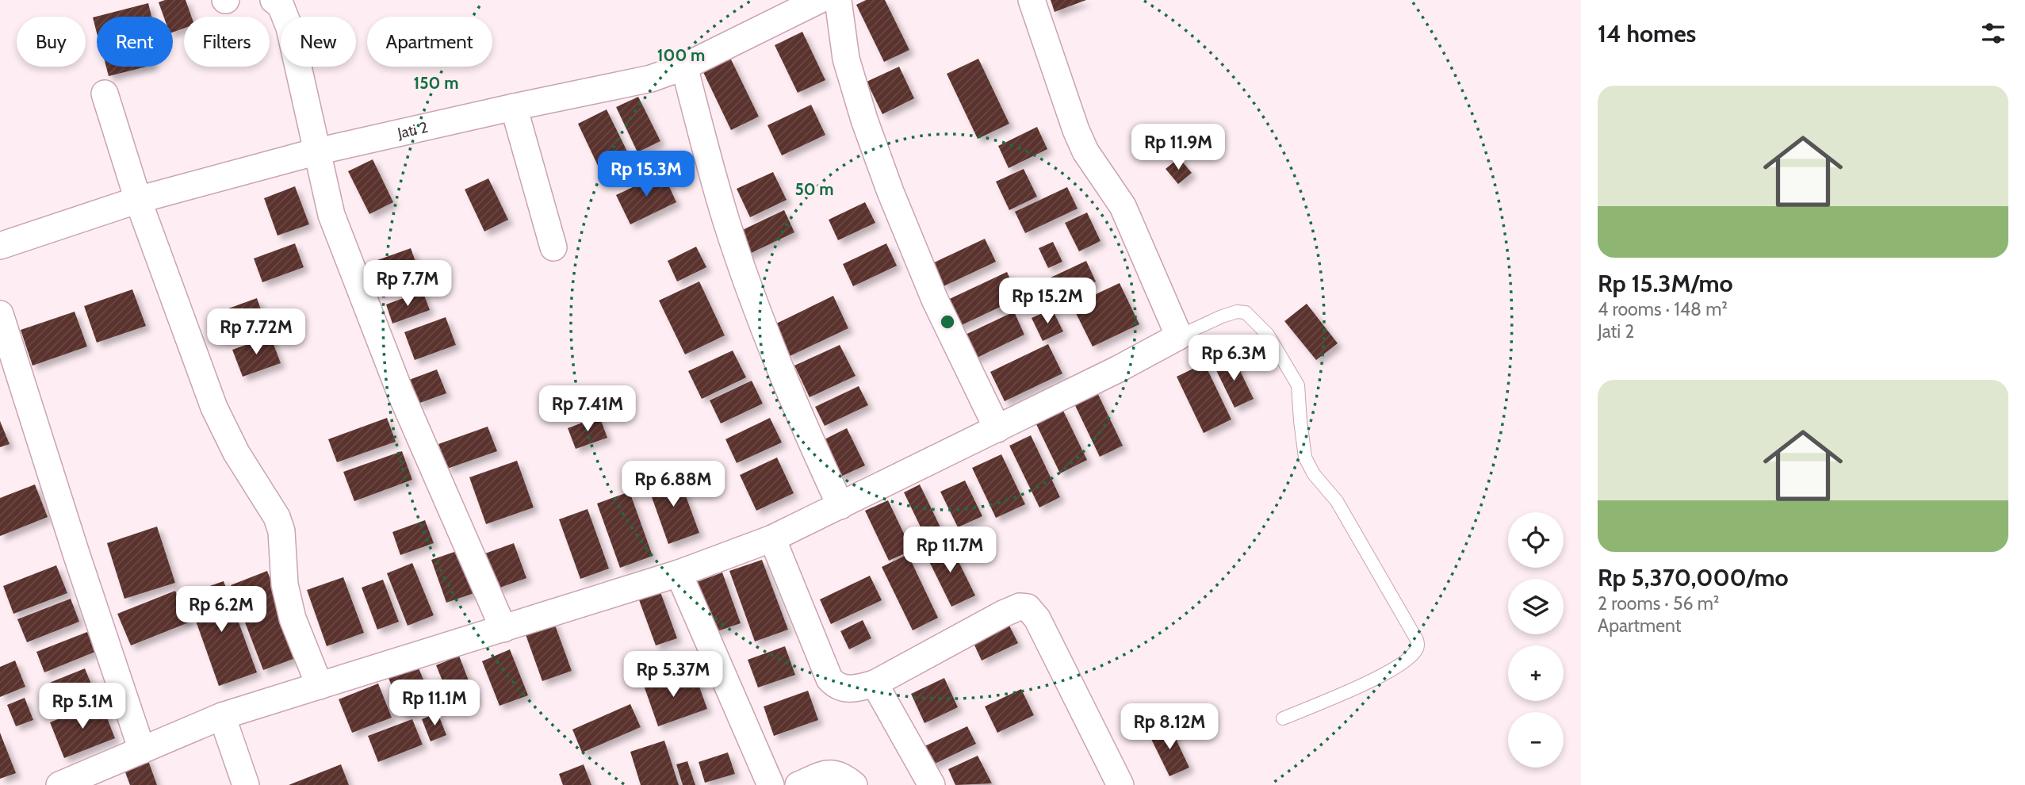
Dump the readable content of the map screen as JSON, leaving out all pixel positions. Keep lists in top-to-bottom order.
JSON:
{
  "streets": {
    "street": ["Jati 2"]
  },
  "page": {
    "heading": "14 homes",
    "chip": [
      "Buy",
      "Rent",
      "Filters",
      "New",
      "Apartment"
    ],
    "list": [
      {
        "name": "Rp 15.3M/mo",
        "note": "4 rooms · 148 m² · Jati 2"
      },
      {
        "name": "Rp 5,370,000/mo",
        "note": "2 rooms · 56 m² · Apartment"
      }
    ],
    "price": [
      "Rp 11.9M",
      "Rp 15.3M",
      "Rp 7.7M",
      "Rp 15.2M",
      "Rp 7.72M",
      "Rp 6.3M",
      "Rp 7.41M",
      "Rp 6.88M",
      "Rp 11.7M",
      "Rp 6.2M",
      "Rp 5.37M",
      "Rp 11.1M",
      "Rp 5.1M",
      "Rp 8.12M"
    ],
    "map_buttons": ["+", "−"]
  },
  "rings": ["100 m", "150 m", "50 m"]
}
